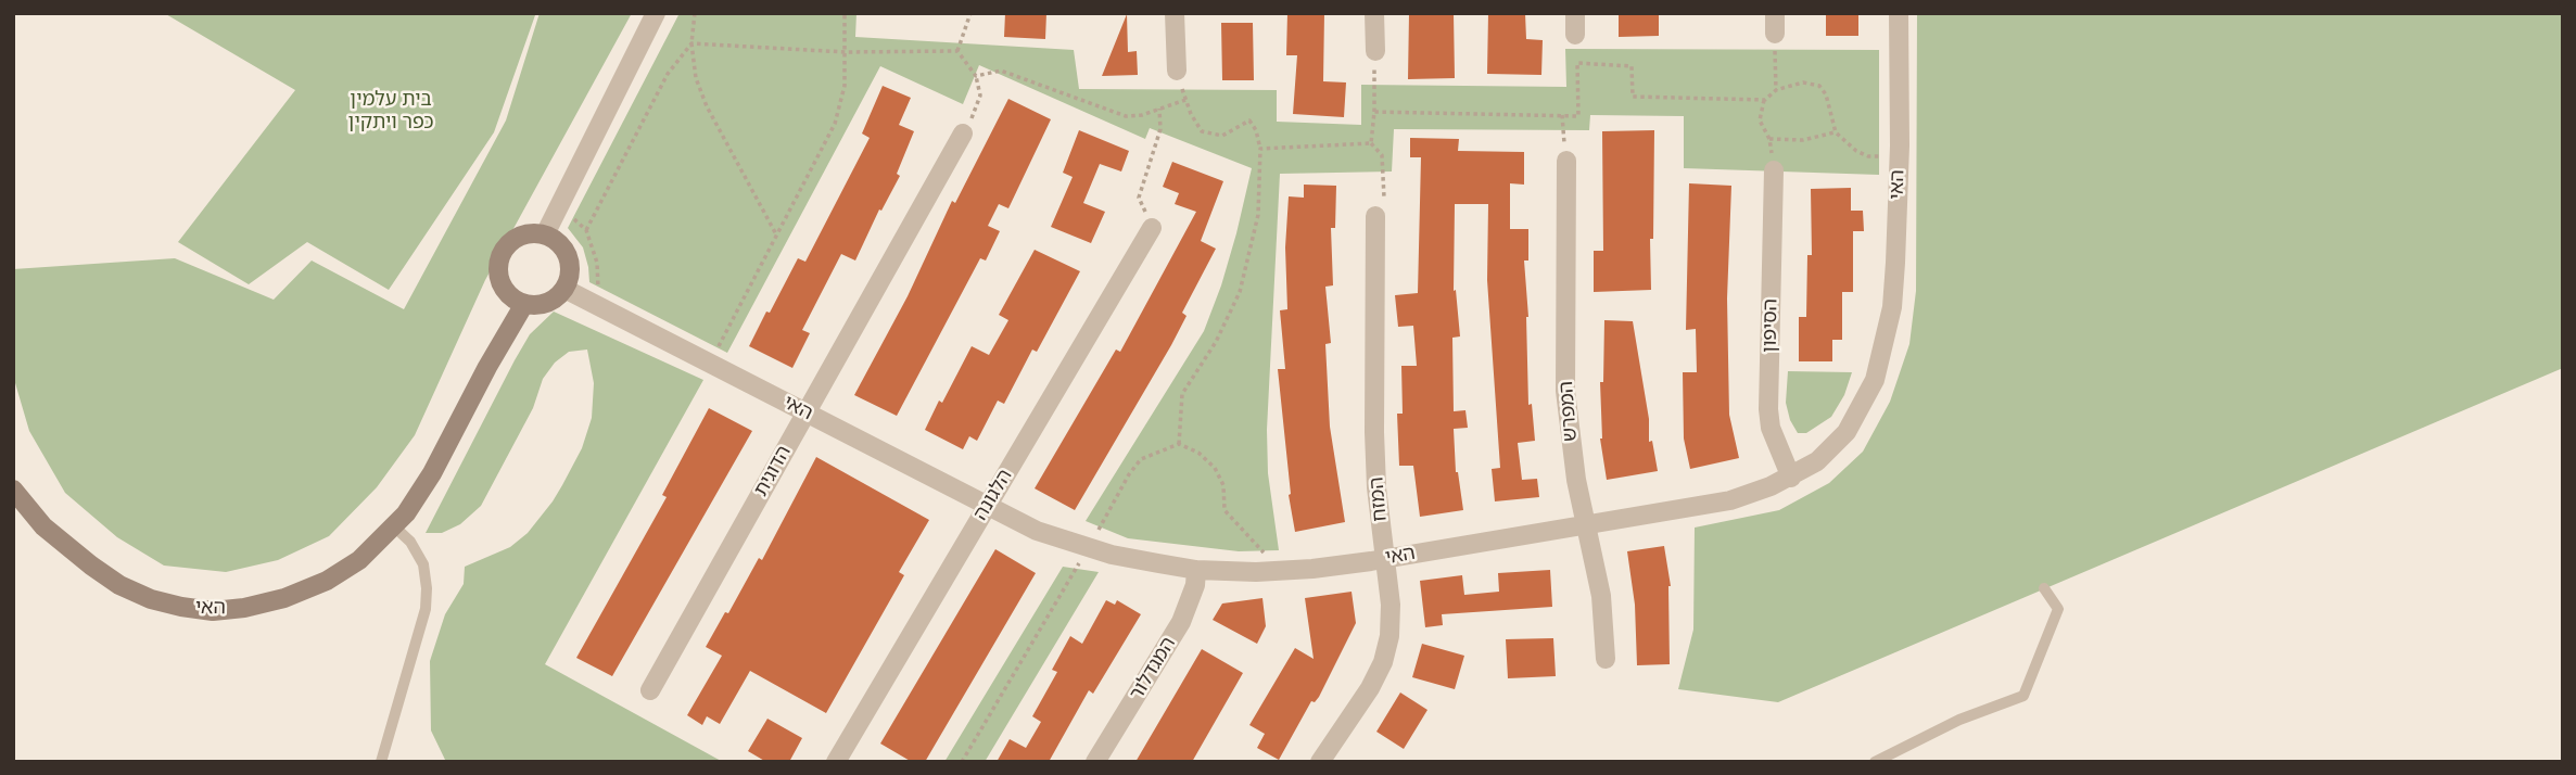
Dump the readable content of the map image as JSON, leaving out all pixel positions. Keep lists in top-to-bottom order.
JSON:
{
  "streets": {
    "street": [
      "האי",
      "הסיפון",
      "המפרש",
      "הדוגית",
      "הלגונה",
      "המזח",
      "המגדלור"
    ]
  },
  "crossings": [
    ["האי", "הסיפון"],
    ["האי", "המפרש"],
    ["האי", "הדוגית"],
    ["האי", "הלגונה"],
    ["האי", "המזח"],
    ["האי", "המגדלור"]
  ],
  "parks": ["בית עלמין כפר ויתקין"]
}
